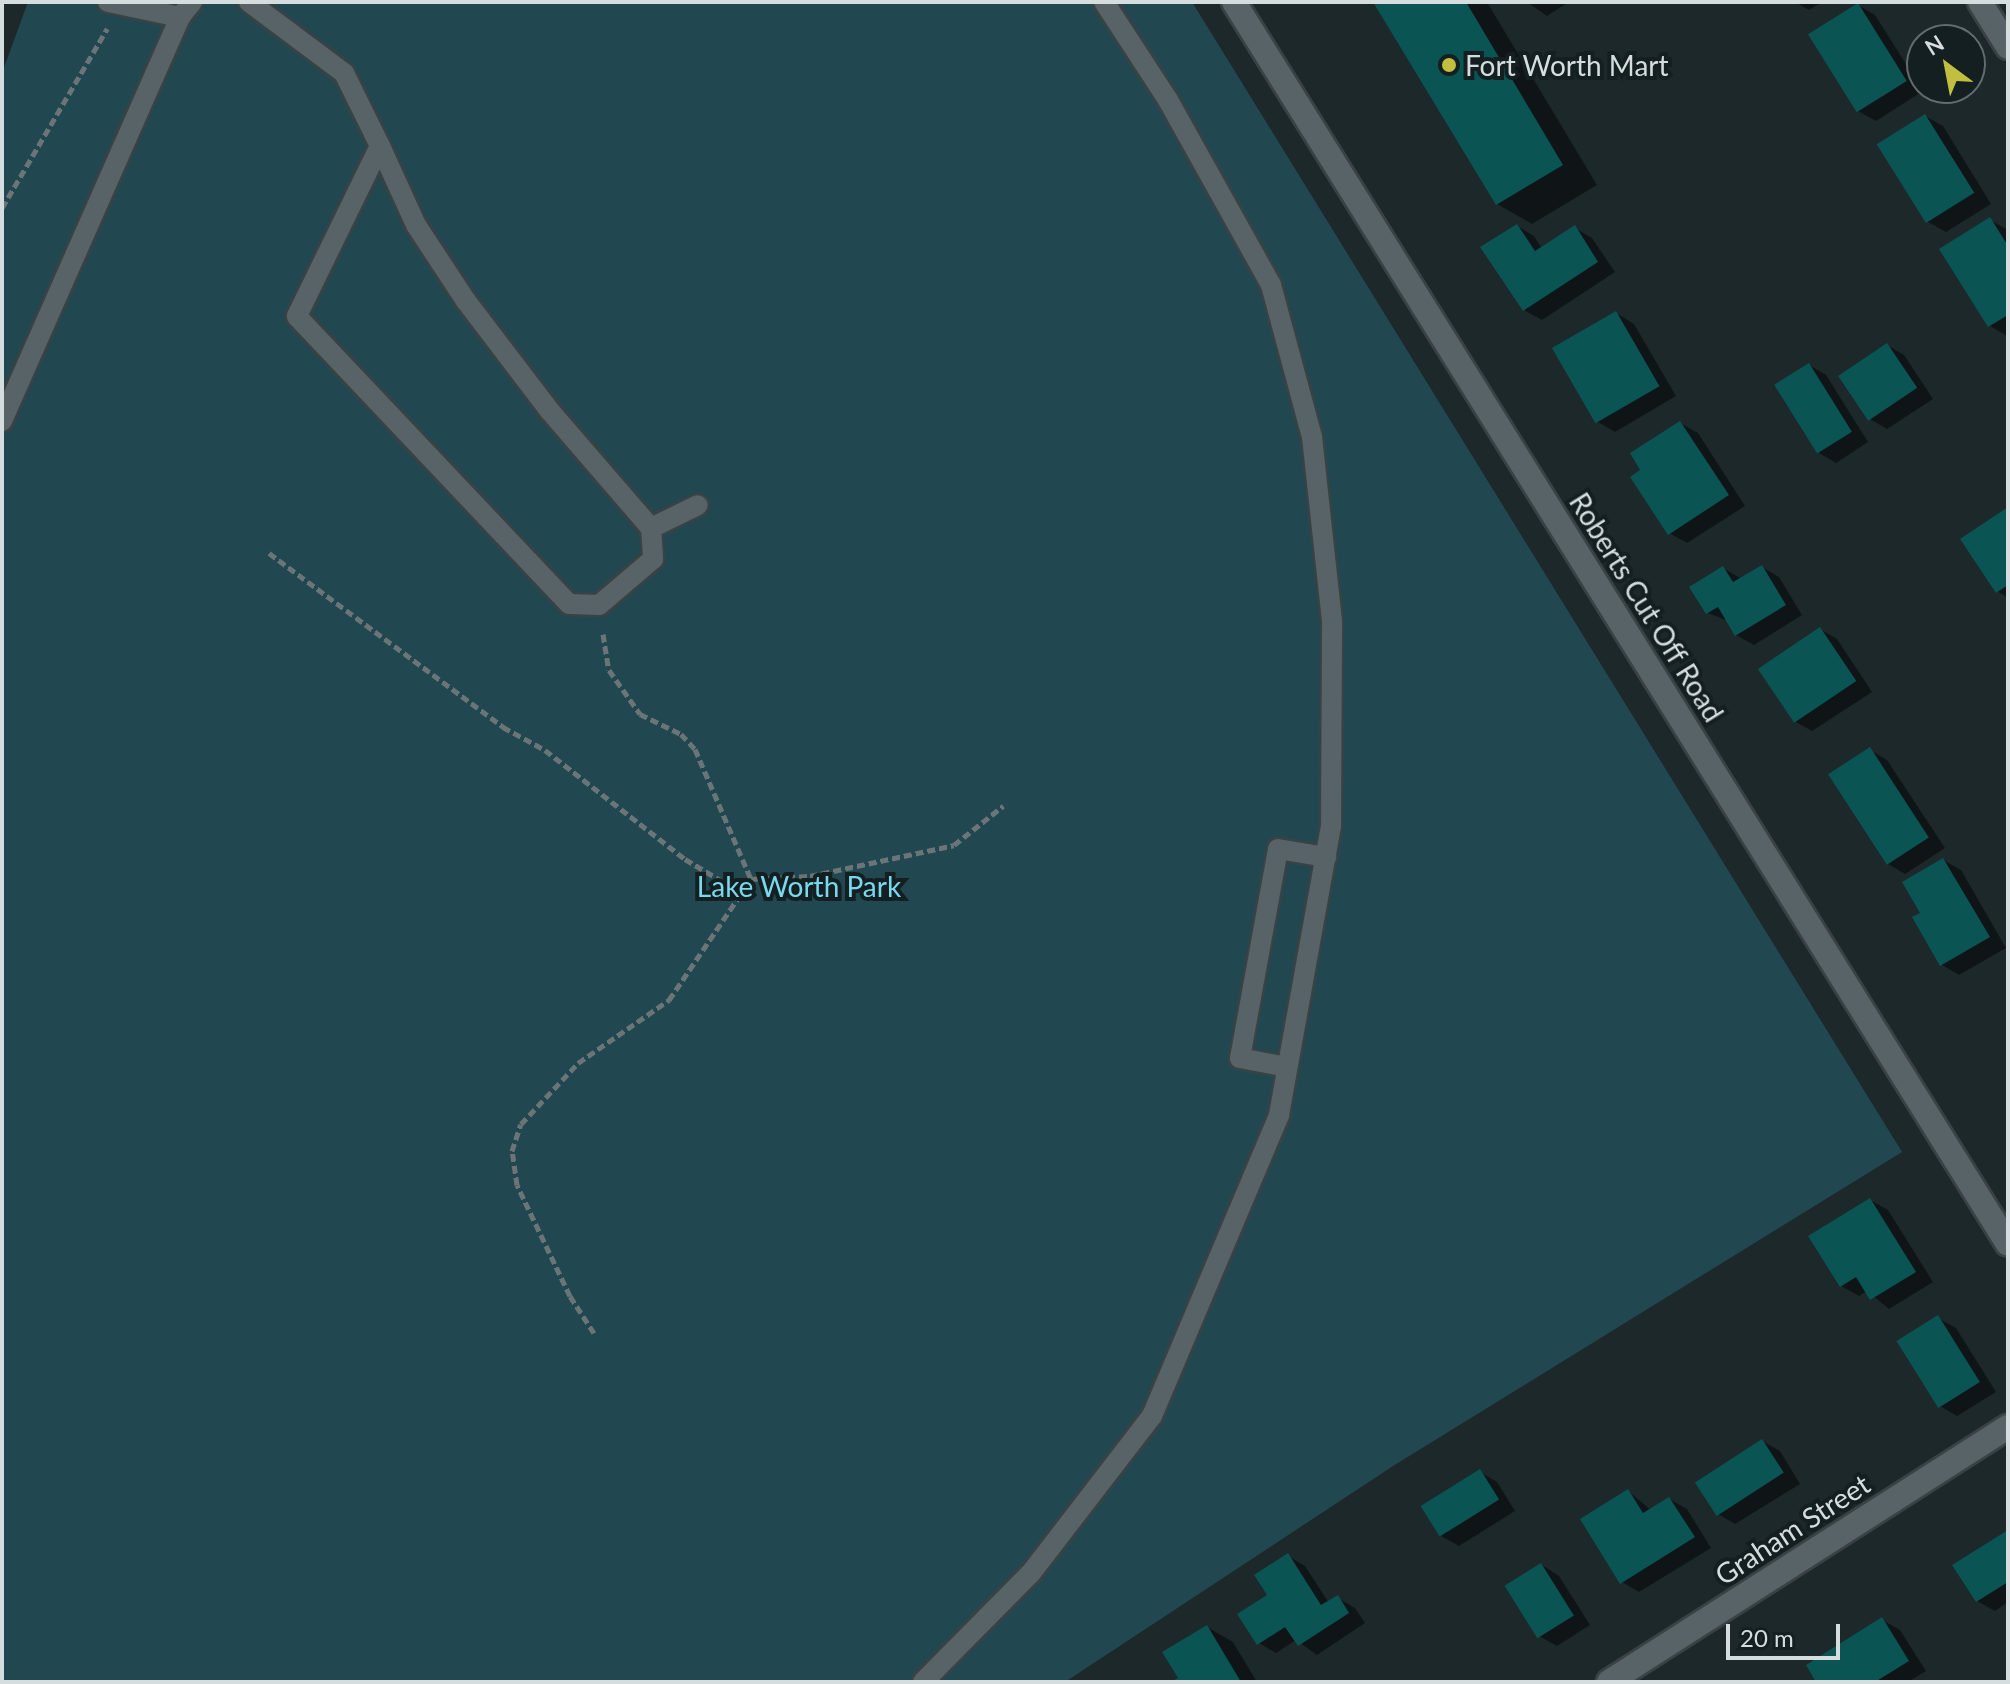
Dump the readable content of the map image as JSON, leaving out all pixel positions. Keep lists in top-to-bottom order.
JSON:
{
  "streets": {
    "street": ["Roberts Cut Off Road", "Graham Street"]
  },
  "parks": ["Lake Worth Park"],
  "places": ["Fort Worth Mart"],
  "scale_bar": "20 m",
  "north": "top left"
}
